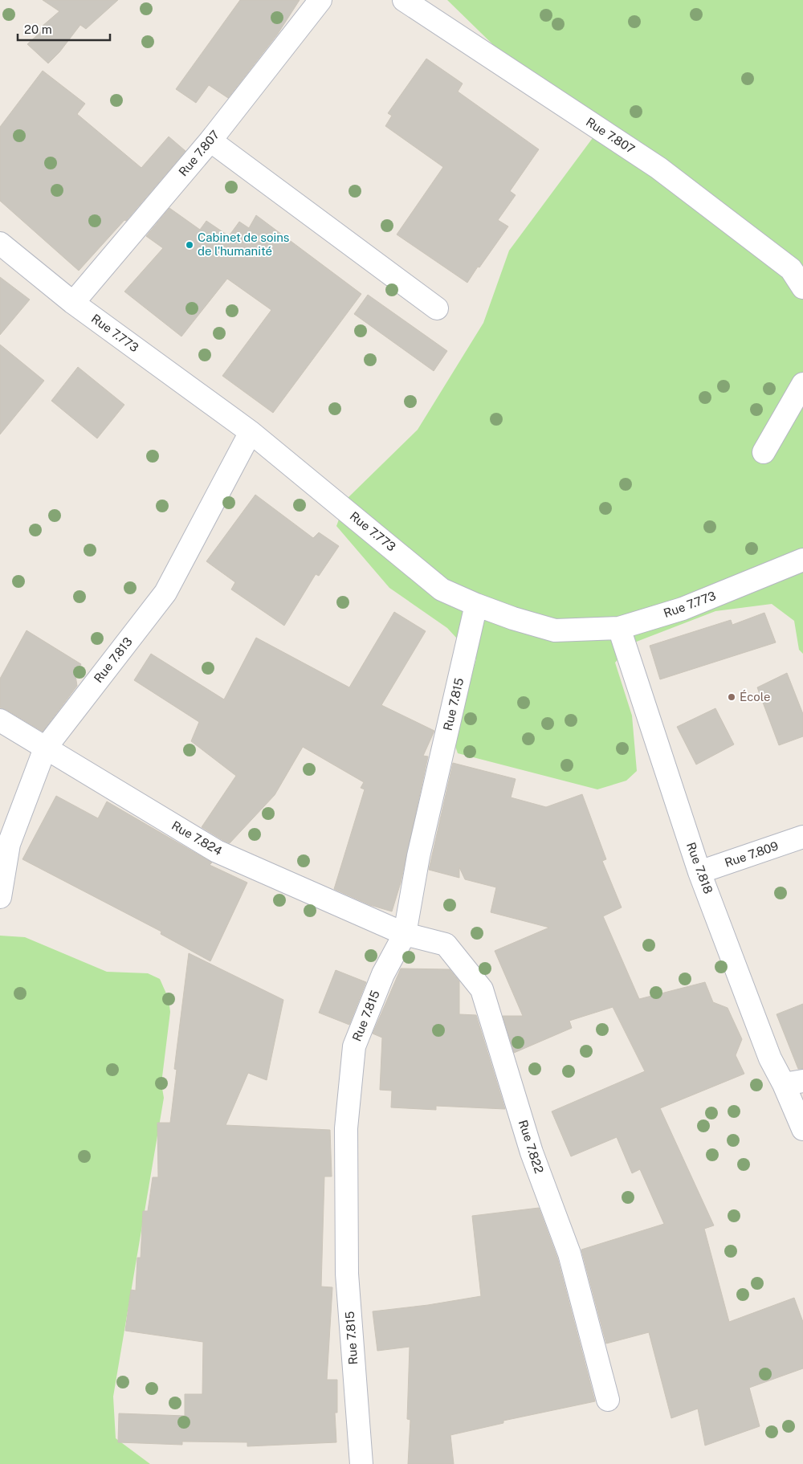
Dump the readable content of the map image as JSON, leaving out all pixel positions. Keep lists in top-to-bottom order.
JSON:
{
  "streets": {
    "street": [
      "Rue 7.807",
      "Rue 7.773",
      "Rue 7.813",
      "Rue 7.815",
      "Rue 7.824",
      "Rue 7.809",
      "Rue 7.818",
      "Rue 7.822"
    ]
  },
  "crossings": [
    ["Rue 7.807", "Rue 7.773"],
    ["Rue 7.773", "Rue 7.813"],
    ["Rue 7.773", "Rue 7.815"],
    ["Rue 7.773", "Rue 7.818"],
    ["Rue 7.813", "Rue 7.824"],
    ["Rue 7.815", "Rue 7.824"],
    ["Rue 7.815", "Rue 7.822"],
    ["Rue 7.824", "Rue 7.822"],
    ["Rue 7.809", "Rue 7.818"]
  ],
  "places": ["Cabinet de soins de l'humanité", "École"],
  "scale_bar": "20 m"
}
